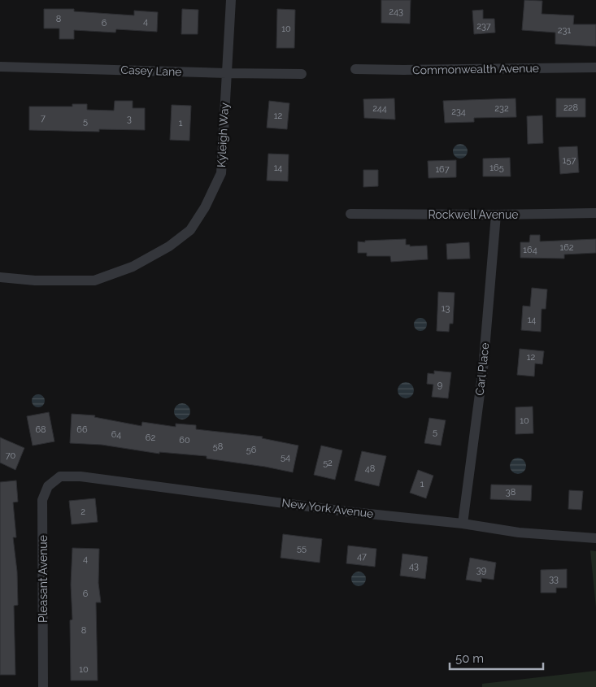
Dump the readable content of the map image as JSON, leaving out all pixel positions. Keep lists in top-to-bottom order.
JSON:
{
  "streets": {
    "street": [
      "Commonwealth Avenue",
      "Casey Lane",
      "Kyleigh Way",
      "Rockwell Avenue",
      "Carl Place",
      "New York Avenue",
      "Pleasant Avenue"
    ]
  },
  "crossings": [
    ["Casey Lane", "Kyleigh Way"],
    ["Rockwell Avenue", "Carl Place"],
    ["Carl Place", "New York Avenue"],
    ["New York Avenue", "Pleasant Avenue"]
  ],
  "house_numbers": [
    "243",
    "8",
    "4",
    "6",
    "237",
    "10",
    "231",
    "228",
    "244",
    "232",
    "234",
    "12",
    "7",
    "3",
    "5",
    "1",
    "157",
    "14",
    "165",
    "167",
    "162",
    "164",
    "13",
    "14",
    "12",
    "9",
    "10",
    "68",
    "66",
    "5",
    "64",
    "62",
    "60",
    "58",
    "56",
    "70",
    "54",
    "52",
    "48",
    "1",
    "38",
    "2",
    "55",
    "47",
    "4",
    "43",
    "39",
    "33",
    "6",
    "8",
    "10"
  ],
  "scale_bar": "50 m"
}
